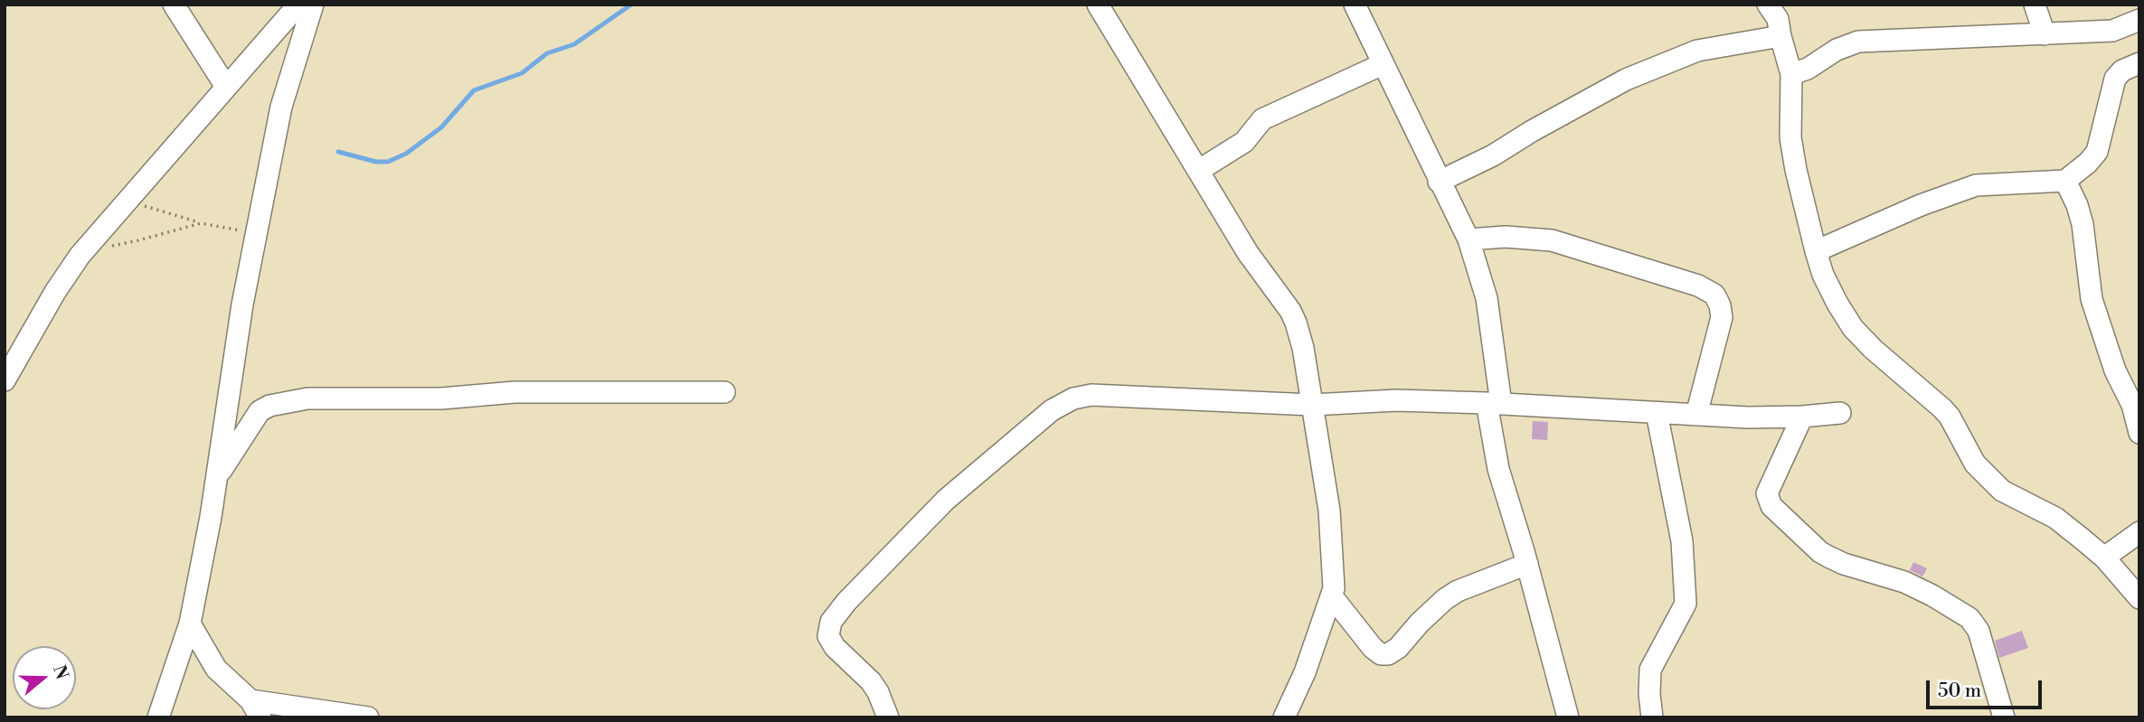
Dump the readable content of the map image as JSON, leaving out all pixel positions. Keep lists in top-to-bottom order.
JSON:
{
  "scale_bar": "50 m",
  "north": "right"
}
